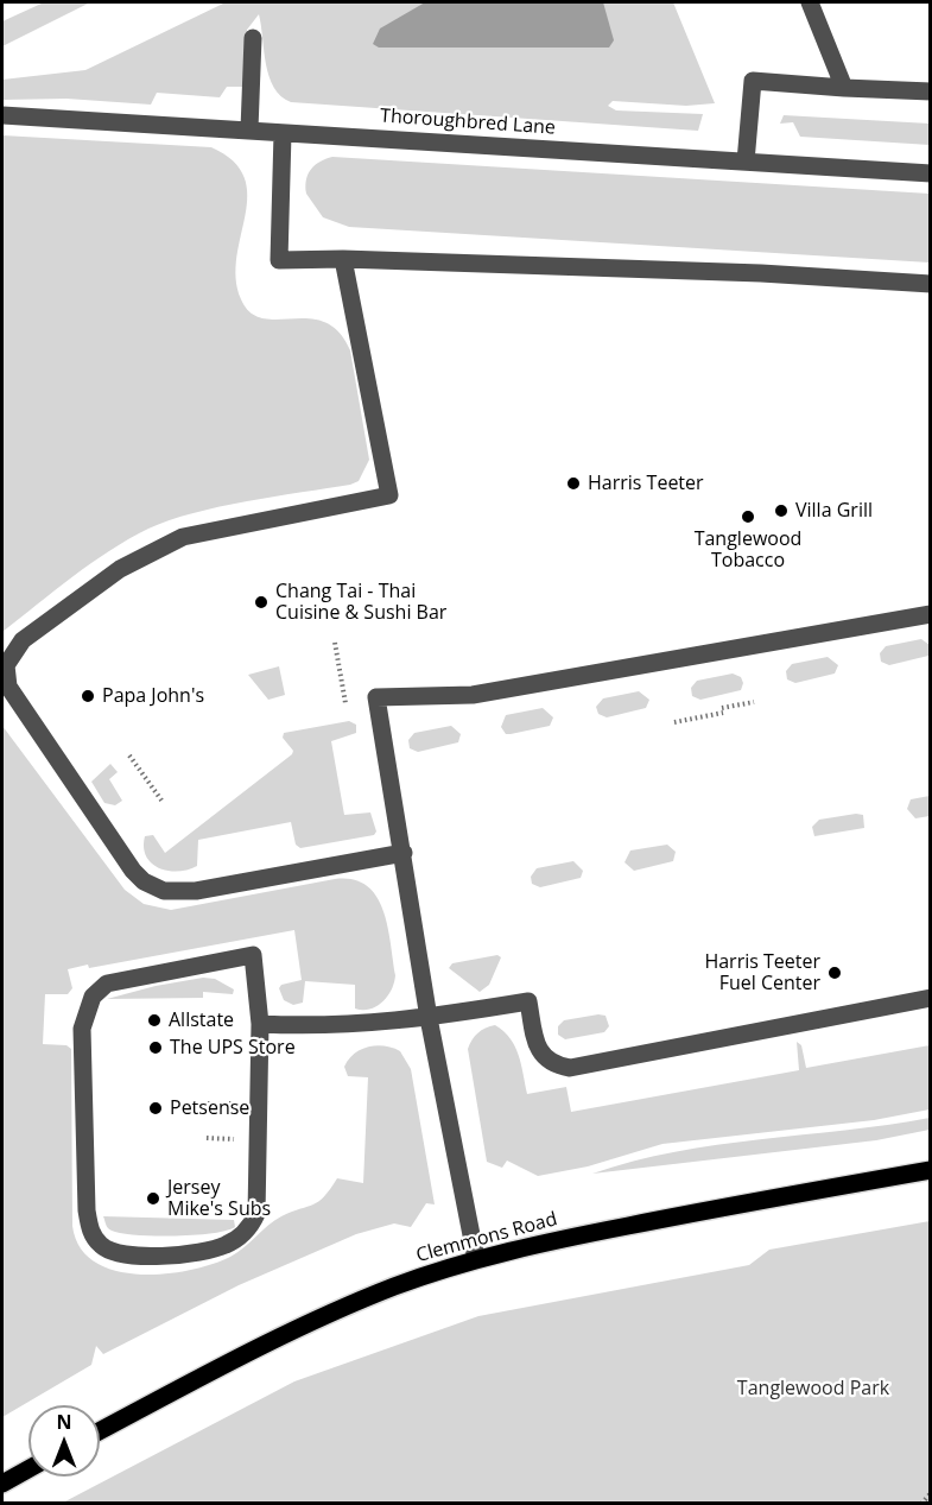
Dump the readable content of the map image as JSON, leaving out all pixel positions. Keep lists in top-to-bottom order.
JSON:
{
  "streets": {
    "main road": ["Clemmons Road"],
    "street": ["Thoroughbred Lane"]
  },
  "parks": ["Tanglewood Park"],
  "places": [
    "Harris Teeter",
    "Villa Grill",
    "Tanglewood Tobacco",
    "Chang Tai - Thai Cuisine & Sushi Bar",
    "Papa John's",
    "Harris Teeter Fuel Center",
    "Allstate",
    "The UPS Store",
    "Petsense",
    "Jersey Mike's Subs"
  ],
  "north": "top"
}
